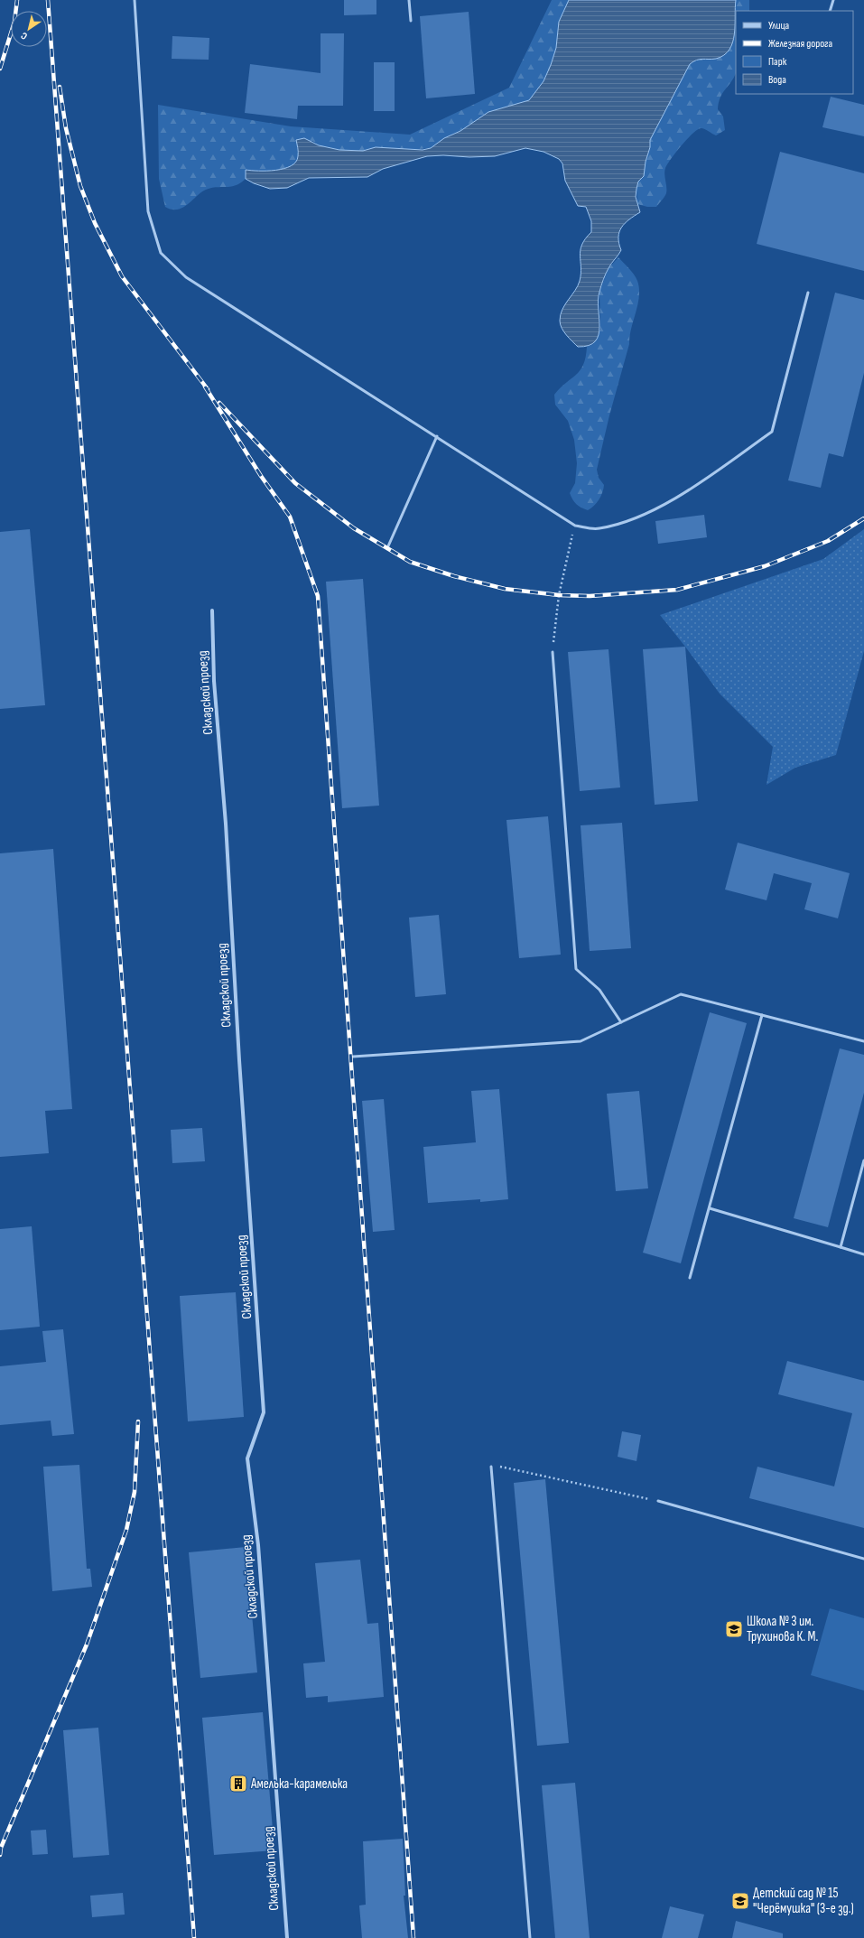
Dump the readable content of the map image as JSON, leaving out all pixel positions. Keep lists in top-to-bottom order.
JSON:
{
  "streets": {
    "street": ["Складской проезд"]
  },
  "places": {
    "school or university": ["Школа № 3 им. Трухинова К. М.", "Детский сад № 15 \"Черёмушка\" (3-е зд.)"],
    "building": ["Амелька-карамелька"]
  },
  "legend": [
    "Улица",
    "Железная дорога",
    "Парк",
    "Вода"
  ],
  "north": "bottom left"
}
